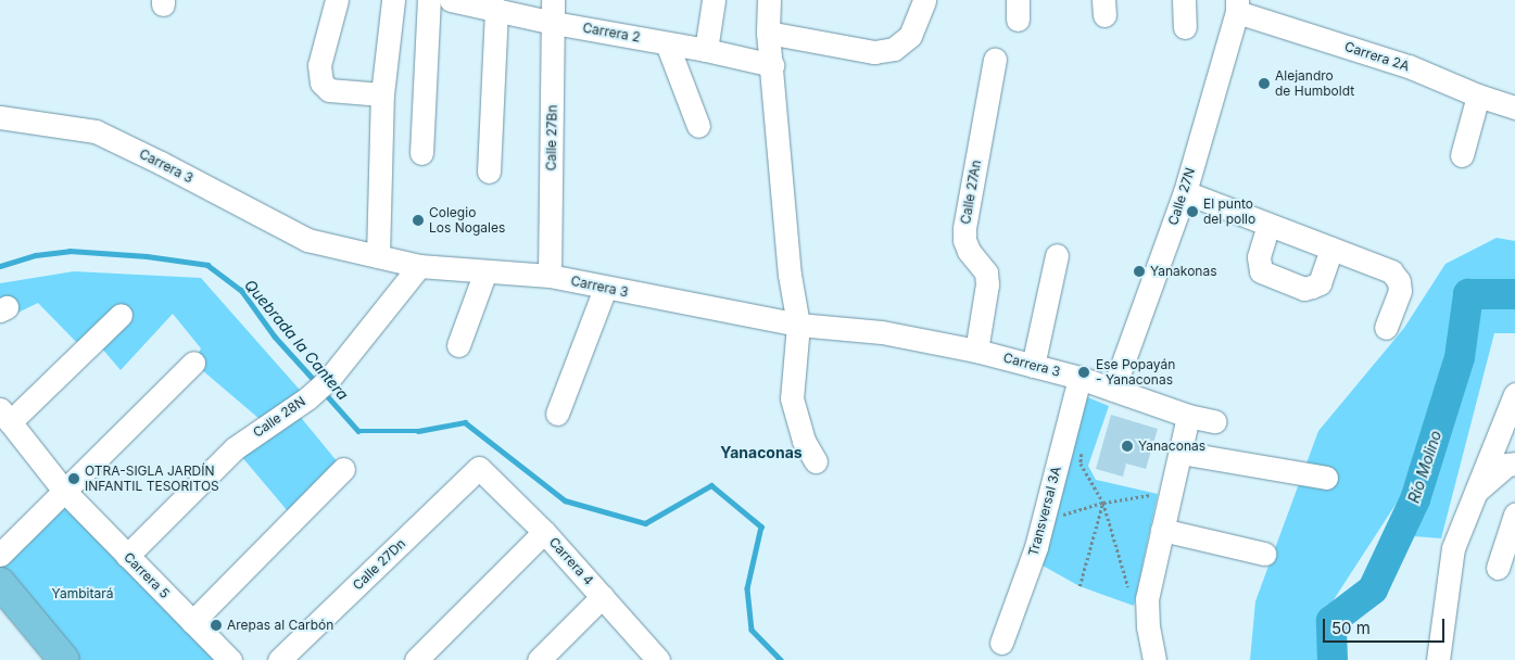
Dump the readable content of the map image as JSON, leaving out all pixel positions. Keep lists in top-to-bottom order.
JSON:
{
  "streets": {
    "street": [
      "Carrera 2",
      "Carrera 2A",
      "Calle 27Bn",
      "Carrera 3",
      "Calle 27An",
      "Calle 27N",
      "Calle 28N",
      "Transversal 3A",
      "Carrera 4",
      "Calle 27Dn",
      "Carrera 5"
    ]
  },
  "crossings": [
    ["Carrera 2", "Calle 27Bn"],
    ["Carrera 2A", "Calle 27N"],
    ["Calle 27Bn", "Carrera 3"],
    ["Carrera 3", "Calle 27An"],
    ["Carrera 3", "Calle 27N"],
    ["Carrera 3", "Calle 28N"],
    ["Carrera 3", "Transversal 3A"],
    ["Calle 28N", "Carrera 5"],
    ["Carrera 4", "Calle 27Dn"]
  ],
  "districts": ["Yanaconas"],
  "water": ["Quebrada la Cantera", "Río Molino"],
  "parks": ["Yambitará"],
  "places": [
    "Alejandro de Humboldt",
    "El punto del pollo",
    "Colegio Los Nogales",
    "Yanakonas",
    "Ese Popayán - Yanaconas",
    "Yanaconas",
    "OTRA-SIGLA JARDÍN INFANTIL TESORITOS",
    "Arepas al Carbón"
  ],
  "scale_bar": "50 m"
}
